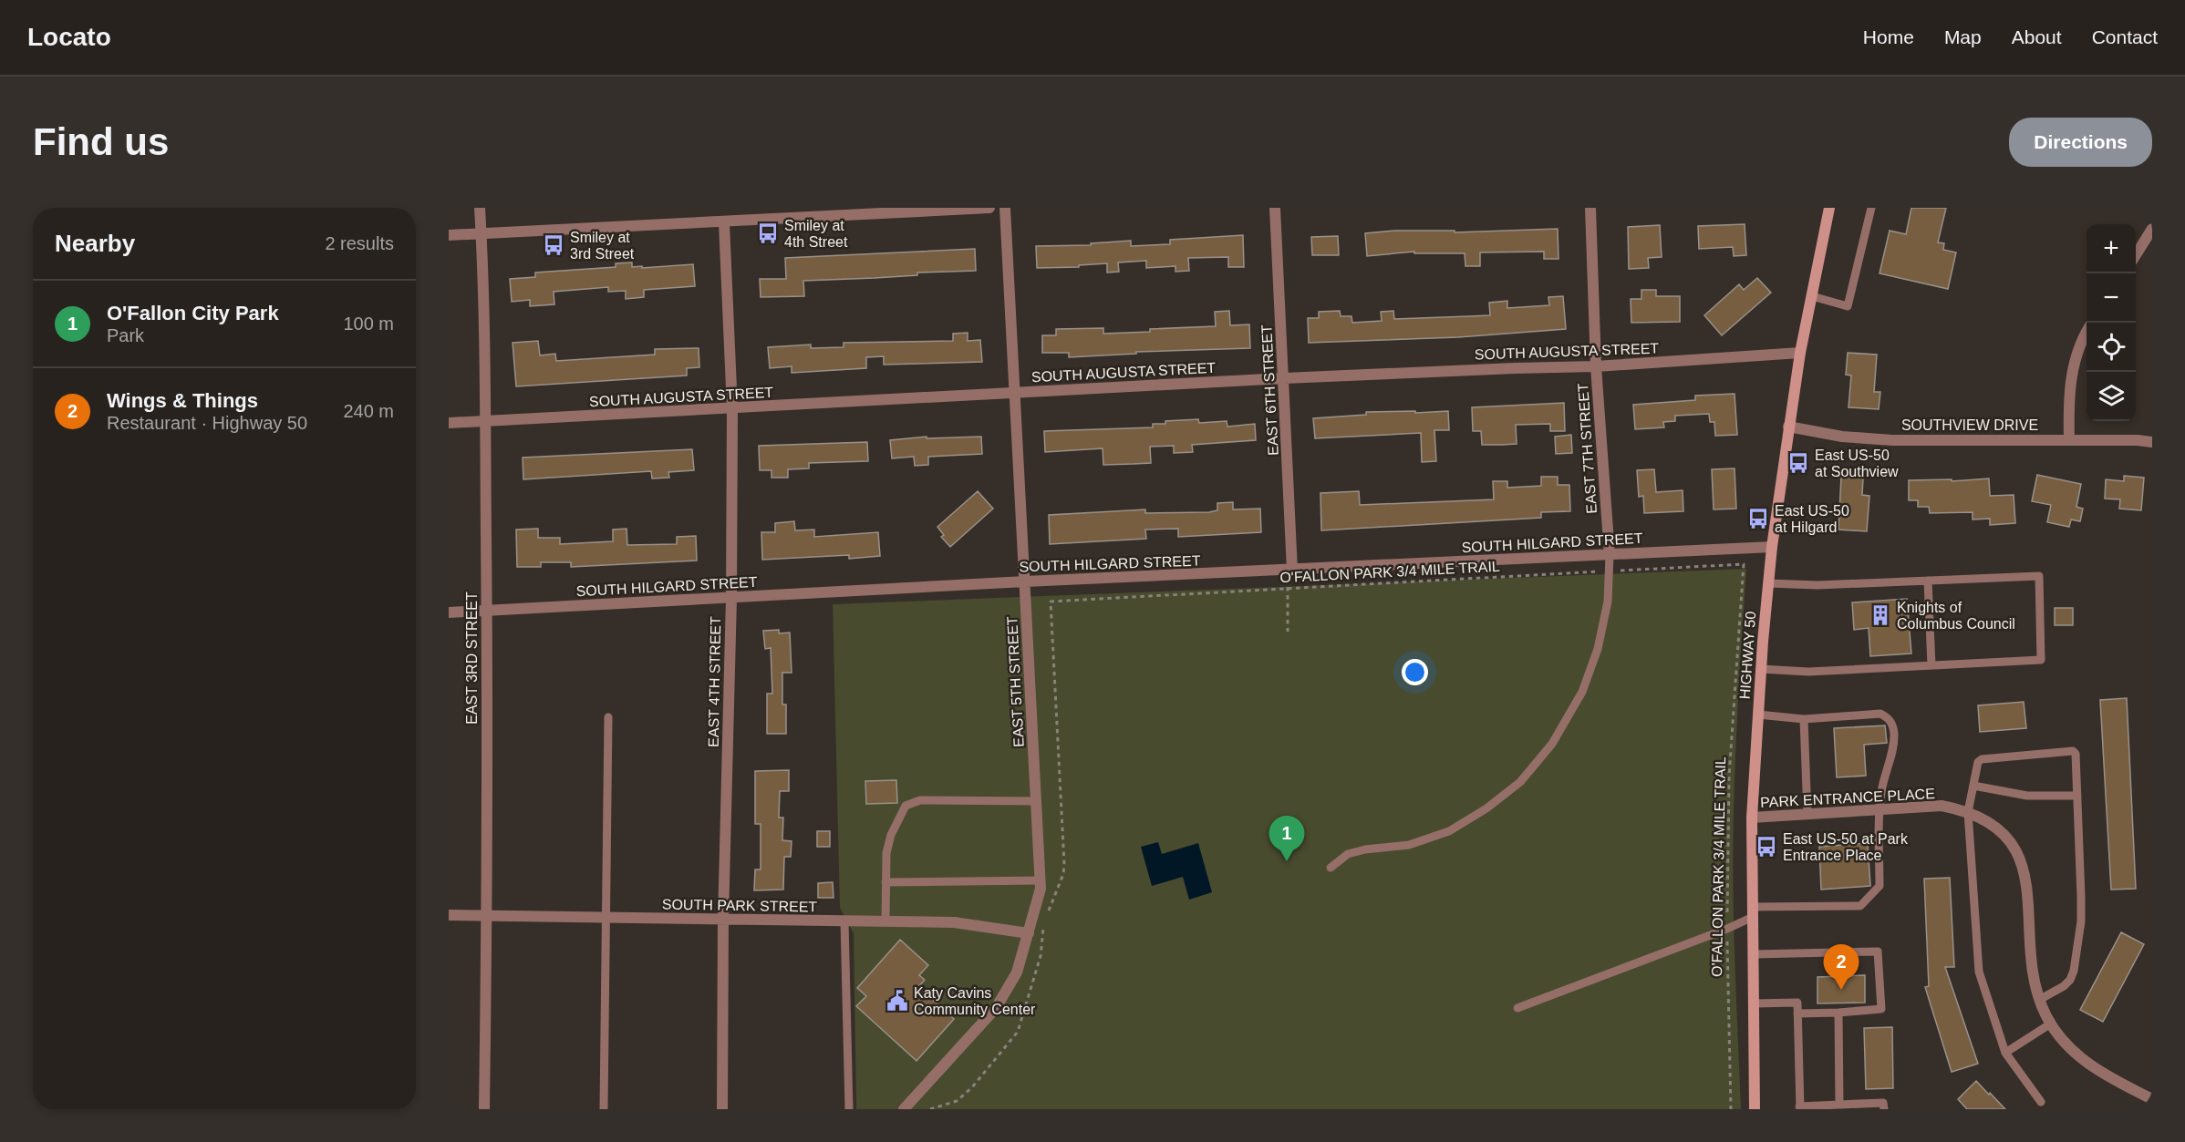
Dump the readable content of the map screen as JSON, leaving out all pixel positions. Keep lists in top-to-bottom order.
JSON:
{
  "streets": {
    "main road": ["HIGHWAY 50"],
    "street": [
      "SOUTH AUGUSTA STREET",
      "EAST 6TH STREET",
      "SOUTHVIEW DRIVE",
      "EAST 7TH STREET",
      "SOUTH HILGARD STREET",
      "EAST 3RD STREET",
      "EAST 4TH STREET",
      "EAST 5TH STREET",
      "PARK ENTRANCE PLACE",
      "SOUTH PARK STREET"
    ],
    "path": ["O'FALLON PARK 3/4 MILE TRAIL"]
  },
  "crossings": [
    ["SOUTH AUGUSTA STREET", "EAST 6TH STREET"],
    ["SOUTH AUGUSTA STREET", "EAST 7TH STREET"],
    ["SOUTH AUGUSTA STREET", "HIGHWAY 50"],
    ["SOUTH AUGUSTA STREET", "EAST 3RD STREET"],
    ["SOUTH AUGUSTA STREET", "EAST 4TH STREET"],
    ["SOUTH AUGUSTA STREET", "EAST 5TH STREET"],
    ["EAST 6TH STREET", "SOUTH HILGARD STREET"],
    ["SOUTHVIEW DRIVE", "HIGHWAY 50"],
    ["EAST 7TH STREET", "SOUTH HILGARD STREET"],
    ["SOUTH HILGARD STREET", "HIGHWAY 50"],
    ["SOUTH HILGARD STREET", "EAST 3RD STREET"],
    ["SOUTH HILGARD STREET", "EAST 4TH STREET"],
    ["SOUTH HILGARD STREET", "EAST 5TH STREET"],
    ["HIGHWAY 50", "PARK ENTRANCE PLACE"],
    ["EAST 3RD STREET", "SOUTH PARK STREET"],
    ["EAST 4TH STREET", "SOUTH PARK STREET"],
    ["EAST 5TH STREET", "SOUTH PARK STREET"]
  ],
  "places": {
    "bus stop": [
      "Smiley at 4th Street",
      "Smiley at 3rd Street",
      "East US-50 at Southview",
      "East US-50 at Hilgard",
      "East US-50 at Park Entrance Place"
    ],
    "building": ["Knights of Columbus Council"],
    "public building": ["Katy Cavins Community Center"]
  },
  "page": {
    "header": "Locato",
    "nav": [
      "Home",
      "Map",
      "About",
      "Contact"
    ],
    "buttons": "Directions",
    "title": "Find us",
    "heading": ["Nearby", "2 results"],
    "map_buttons": ["+", "−"],
    "list": [
      {
        "mark": "1",
        "name": "O'Fallon City Park",
        "note": "Park",
        "value": "100 m"
      },
      {
        "mark": "2",
        "name": "Wings & Things",
        "note": "Restaurant · Highway 50",
        "value": "240 m"
      }
    ],
    "pins": ["1", "2"]
  }
}
